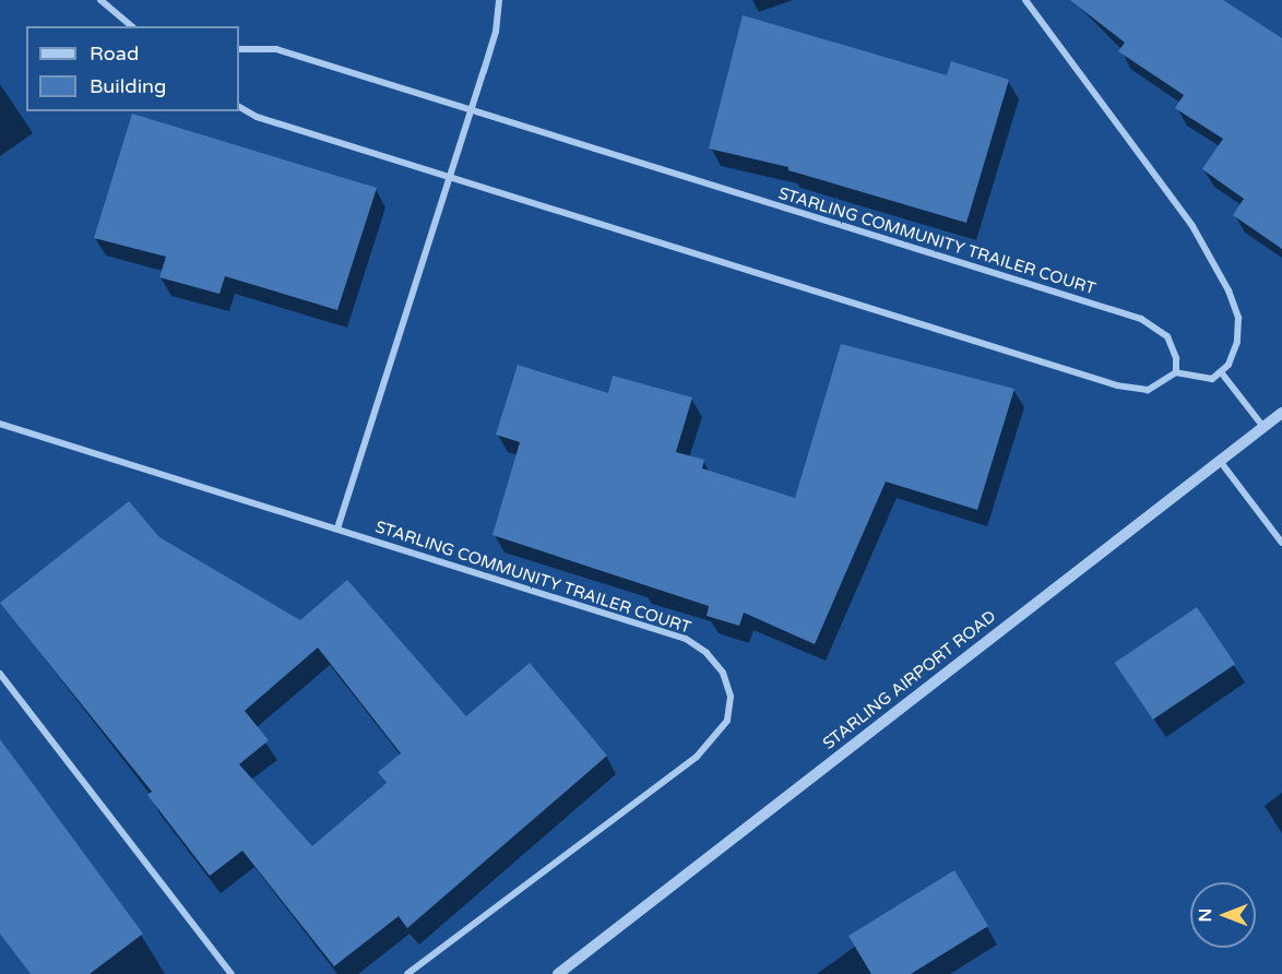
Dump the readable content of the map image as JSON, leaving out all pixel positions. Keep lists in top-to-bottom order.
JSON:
{
  "streets": {
    "street": ["STARLING COMMUNITY TRAILER COURT", "STARLING AIRPORT ROAD"]
  },
  "legend": ["Road", "Building"],
  "north": "left"
}
